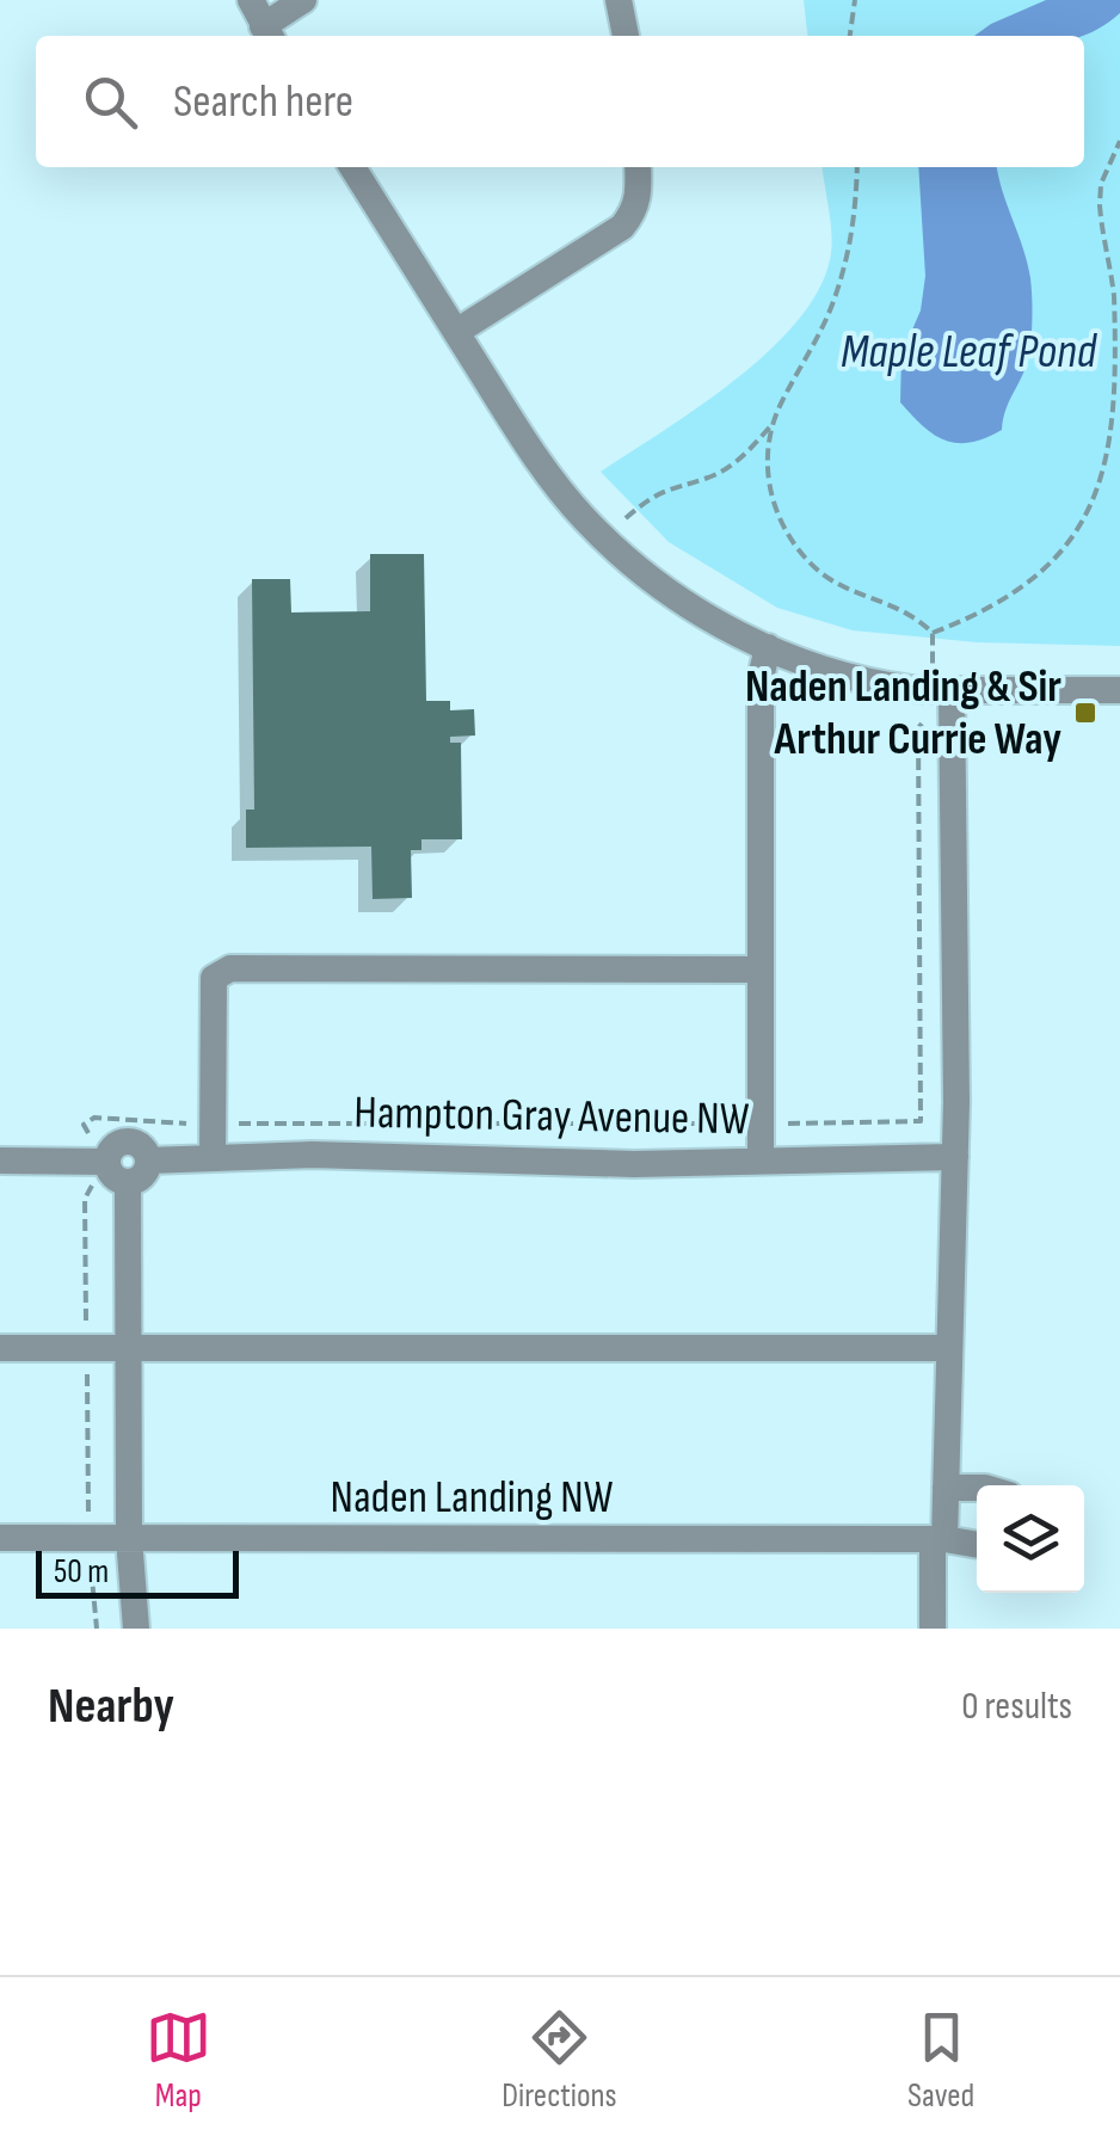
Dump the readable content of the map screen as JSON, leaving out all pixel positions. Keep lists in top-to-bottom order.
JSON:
{
  "streets": {
    "street": ["Hampton Gray Avenue NW", "Naden Landing NW"]
  },
  "water": ["Maple Leaf Pond"],
  "places": {
    "transit": ["Naden Landing & Sir Arthur Currie Way"]
  },
  "scale_bar": "50 m",
  "page": {
    "search": "Search here",
    "scale": "50 m",
    "heading": ["Nearby", "0 results"],
    "nav": ["Map", "Directions", "Saved"]
  }
}
